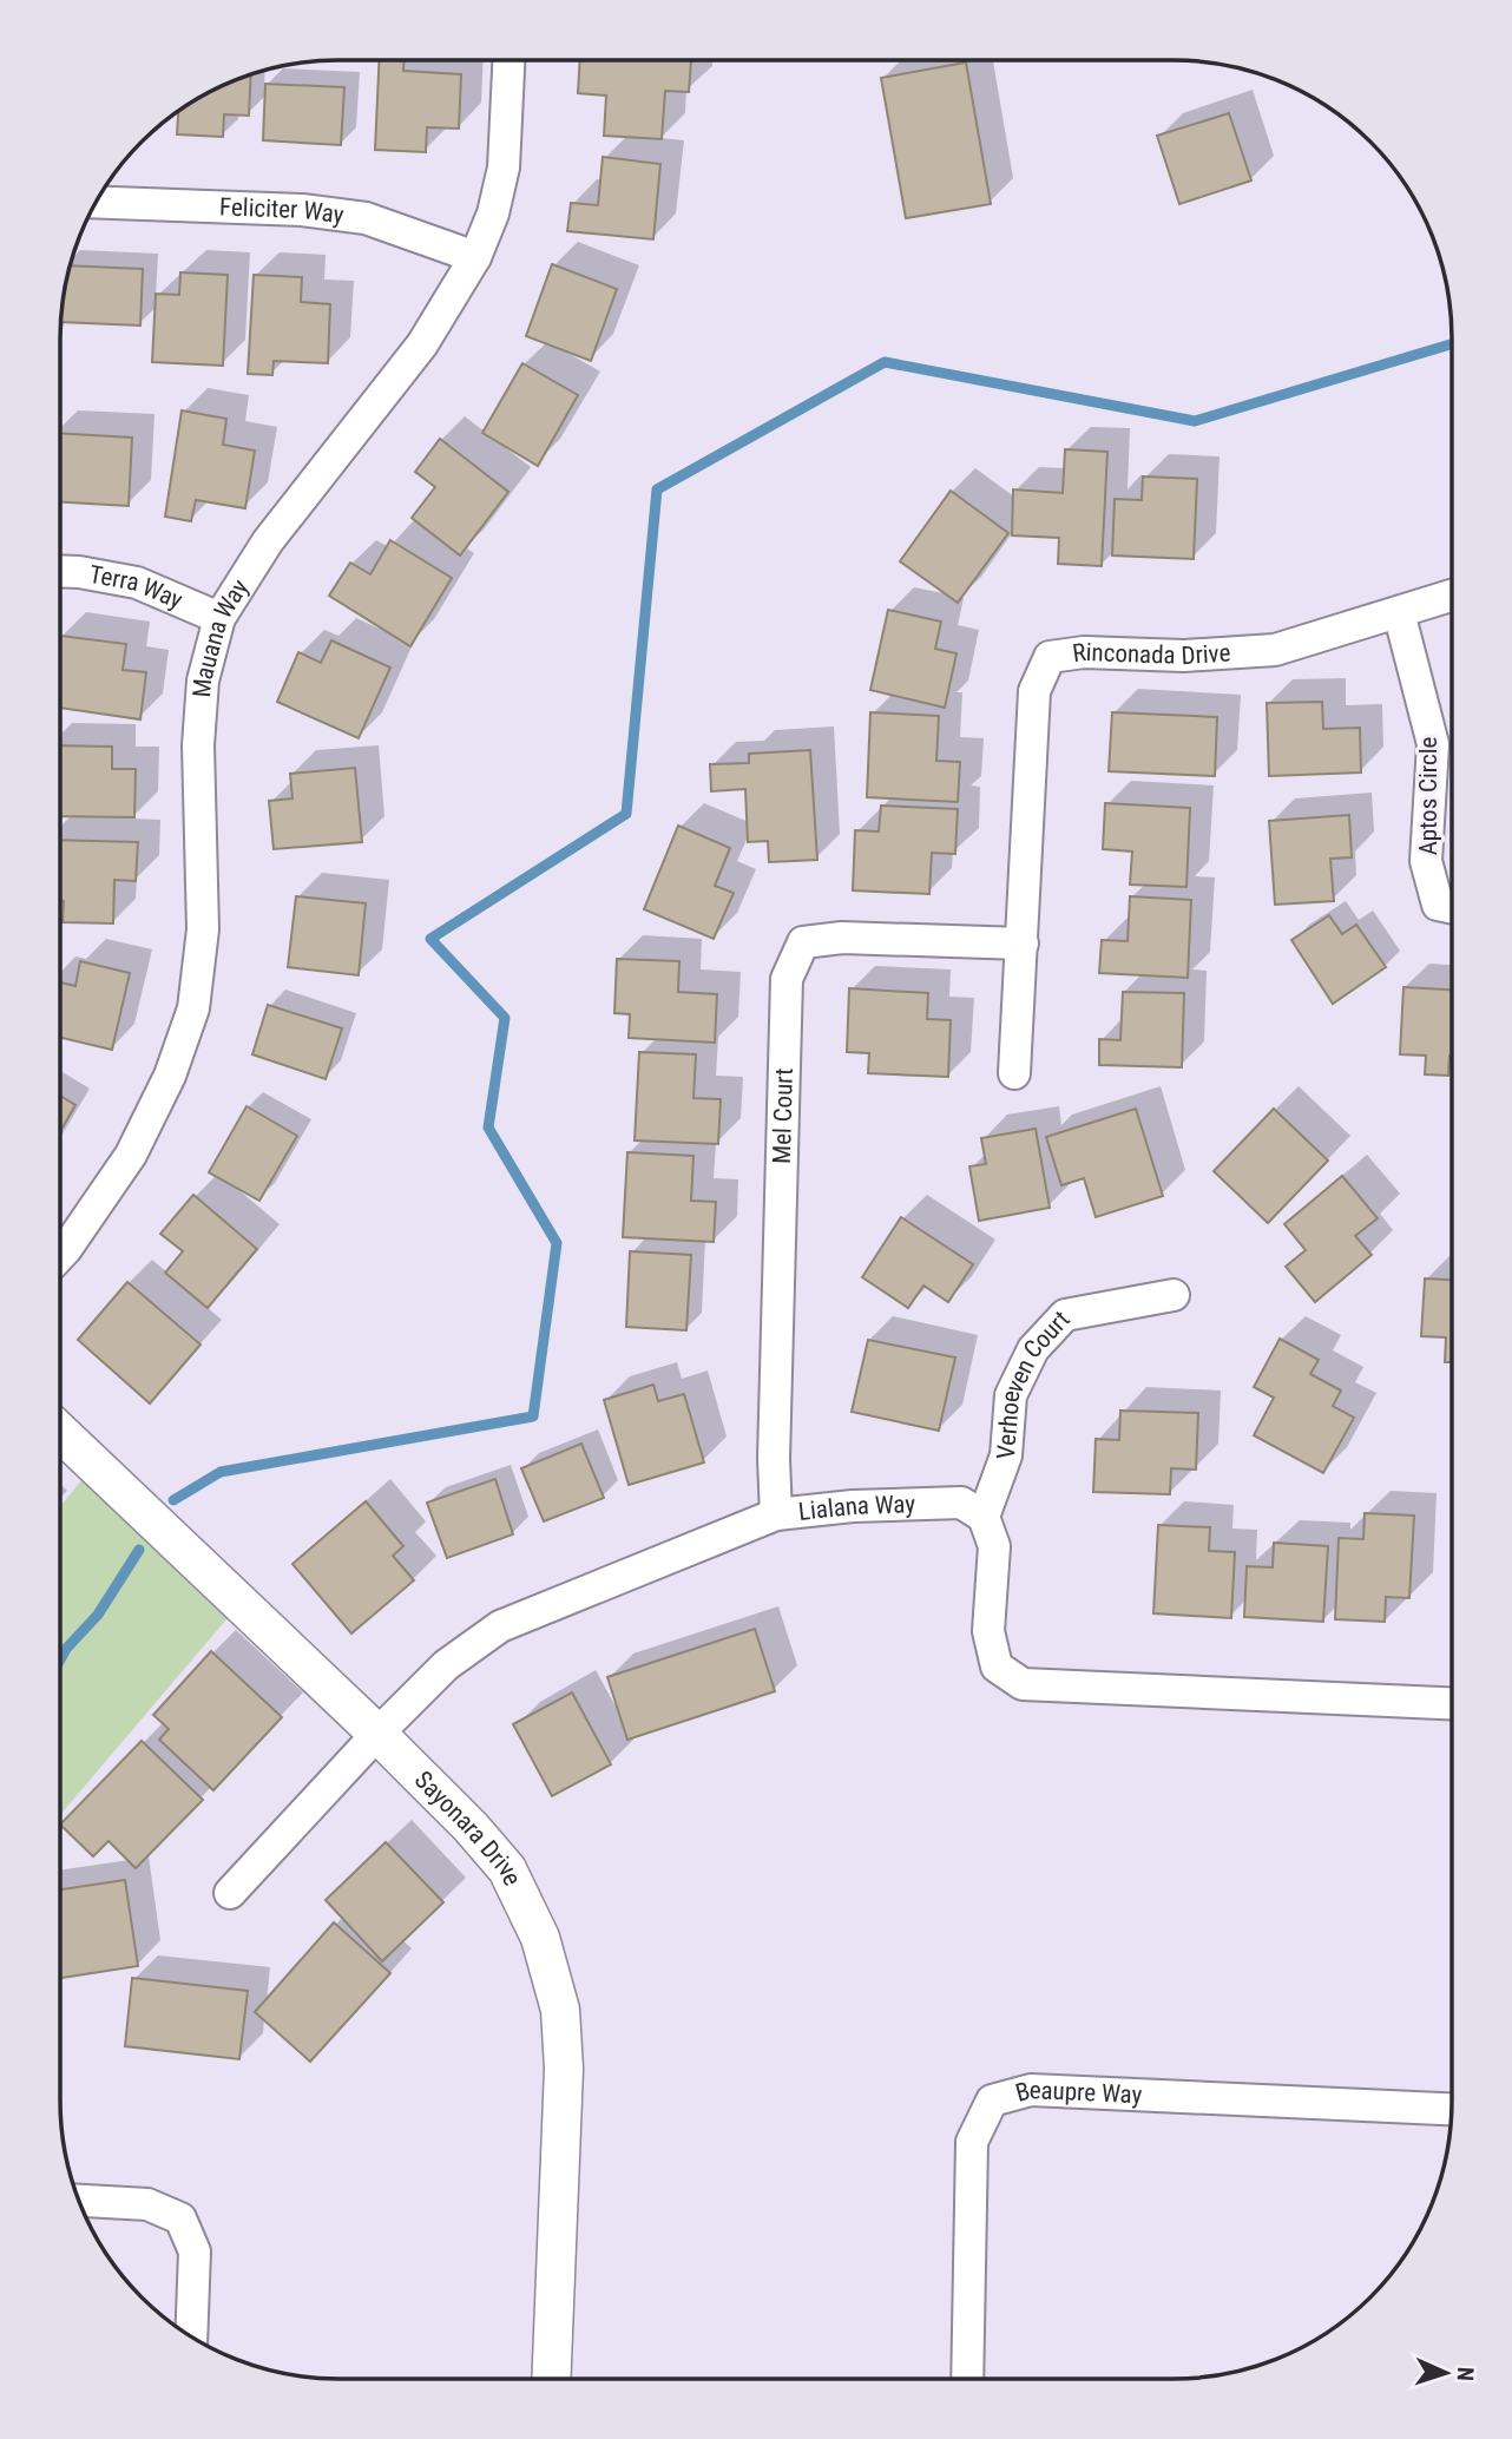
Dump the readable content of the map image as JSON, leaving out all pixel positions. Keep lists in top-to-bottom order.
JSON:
{
  "streets": {
    "street": [
      "Feliciter Way",
      "Terra Way",
      "Mauana Way",
      "Rinconada Drive",
      "Aptos Circle",
      "Mel Court",
      "Verhoeven Court",
      "Lialana Way",
      "Sayonara Drive",
      "Beaupre Way"
    ]
  },
  "crossings": [
    ["Feliciter Way", "Mauana Way"],
    ["Terra Way", "Mauana Way"],
    ["Rinconada Drive", "Aptos Circle"],
    ["Rinconada Drive", "Mel Court"],
    ["Mel Court", "Lialana Way"],
    ["Verhoeven Court", "Lialana Way"],
    ["Lialana Way", "Sayonara Drive"]
  ],
  "north": "right"
}
